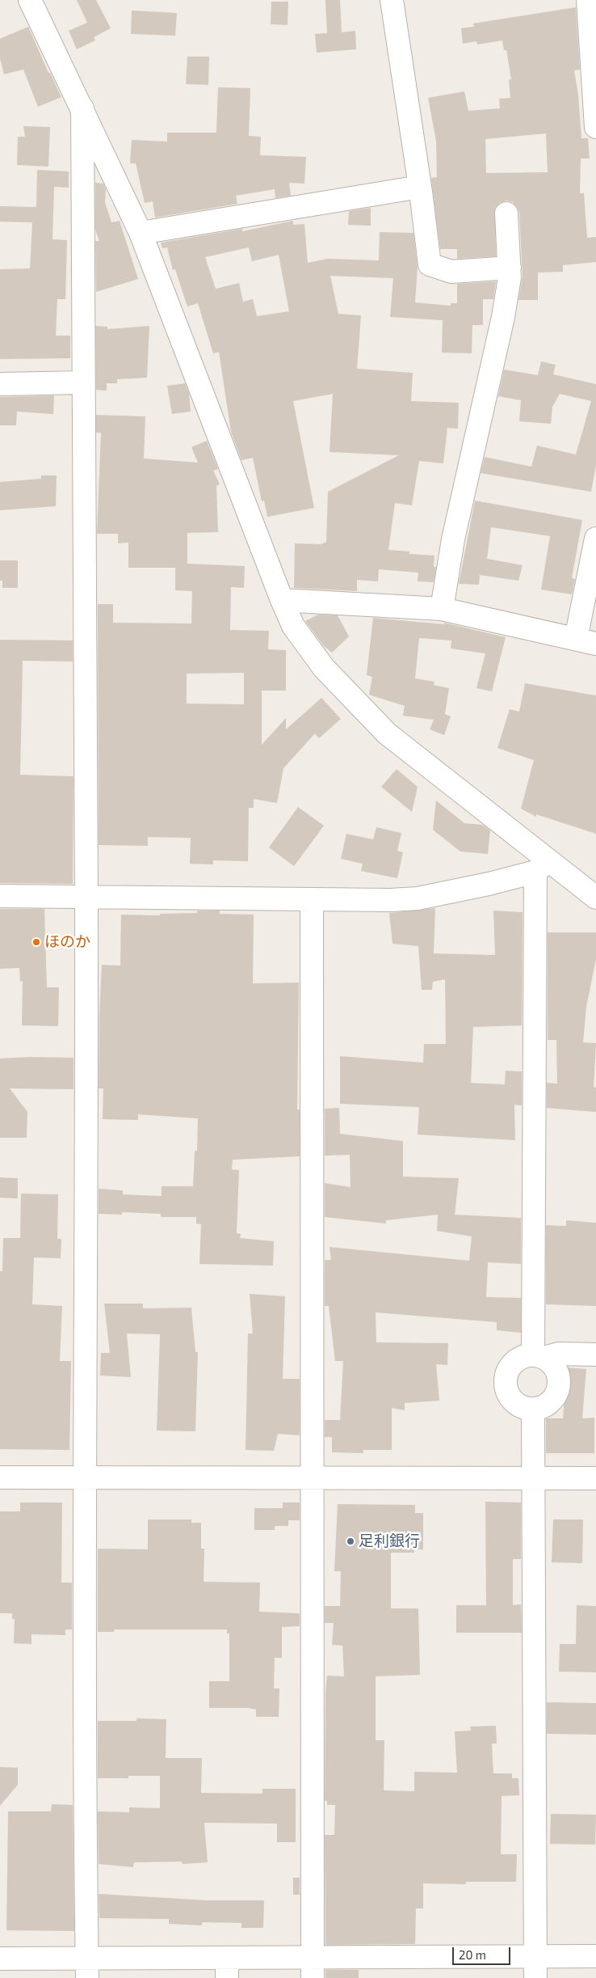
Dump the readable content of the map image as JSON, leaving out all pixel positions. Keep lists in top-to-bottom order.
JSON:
{
  "places": ["ほのか", "足利銀行"],
  "scale_bar": "20 m"
}
